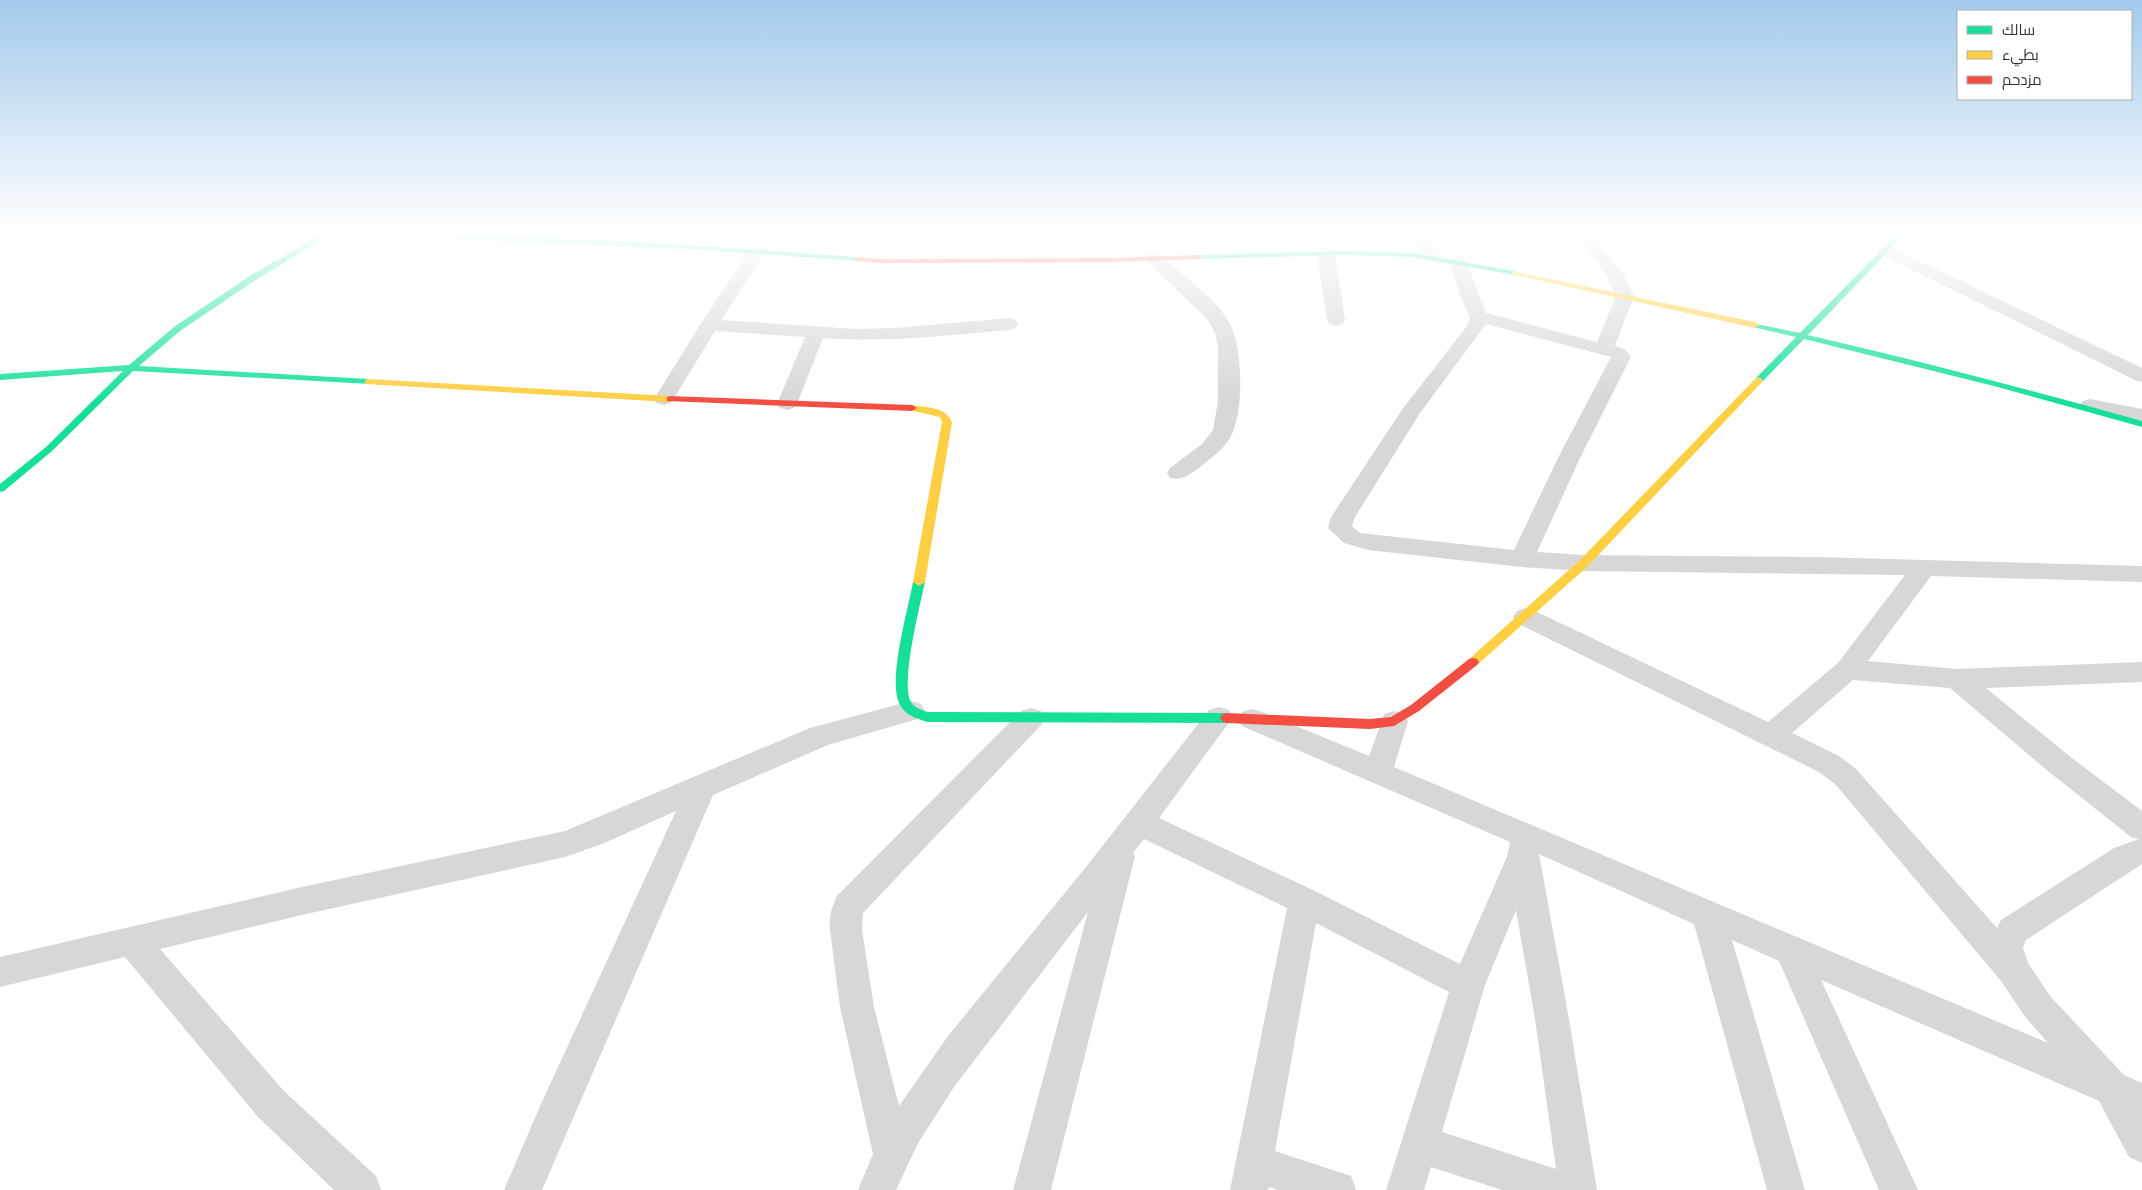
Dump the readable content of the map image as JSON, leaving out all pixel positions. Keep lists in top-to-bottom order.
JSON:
{
  "legend": ["سالك", "بطيء", "مزدحم"]
}
